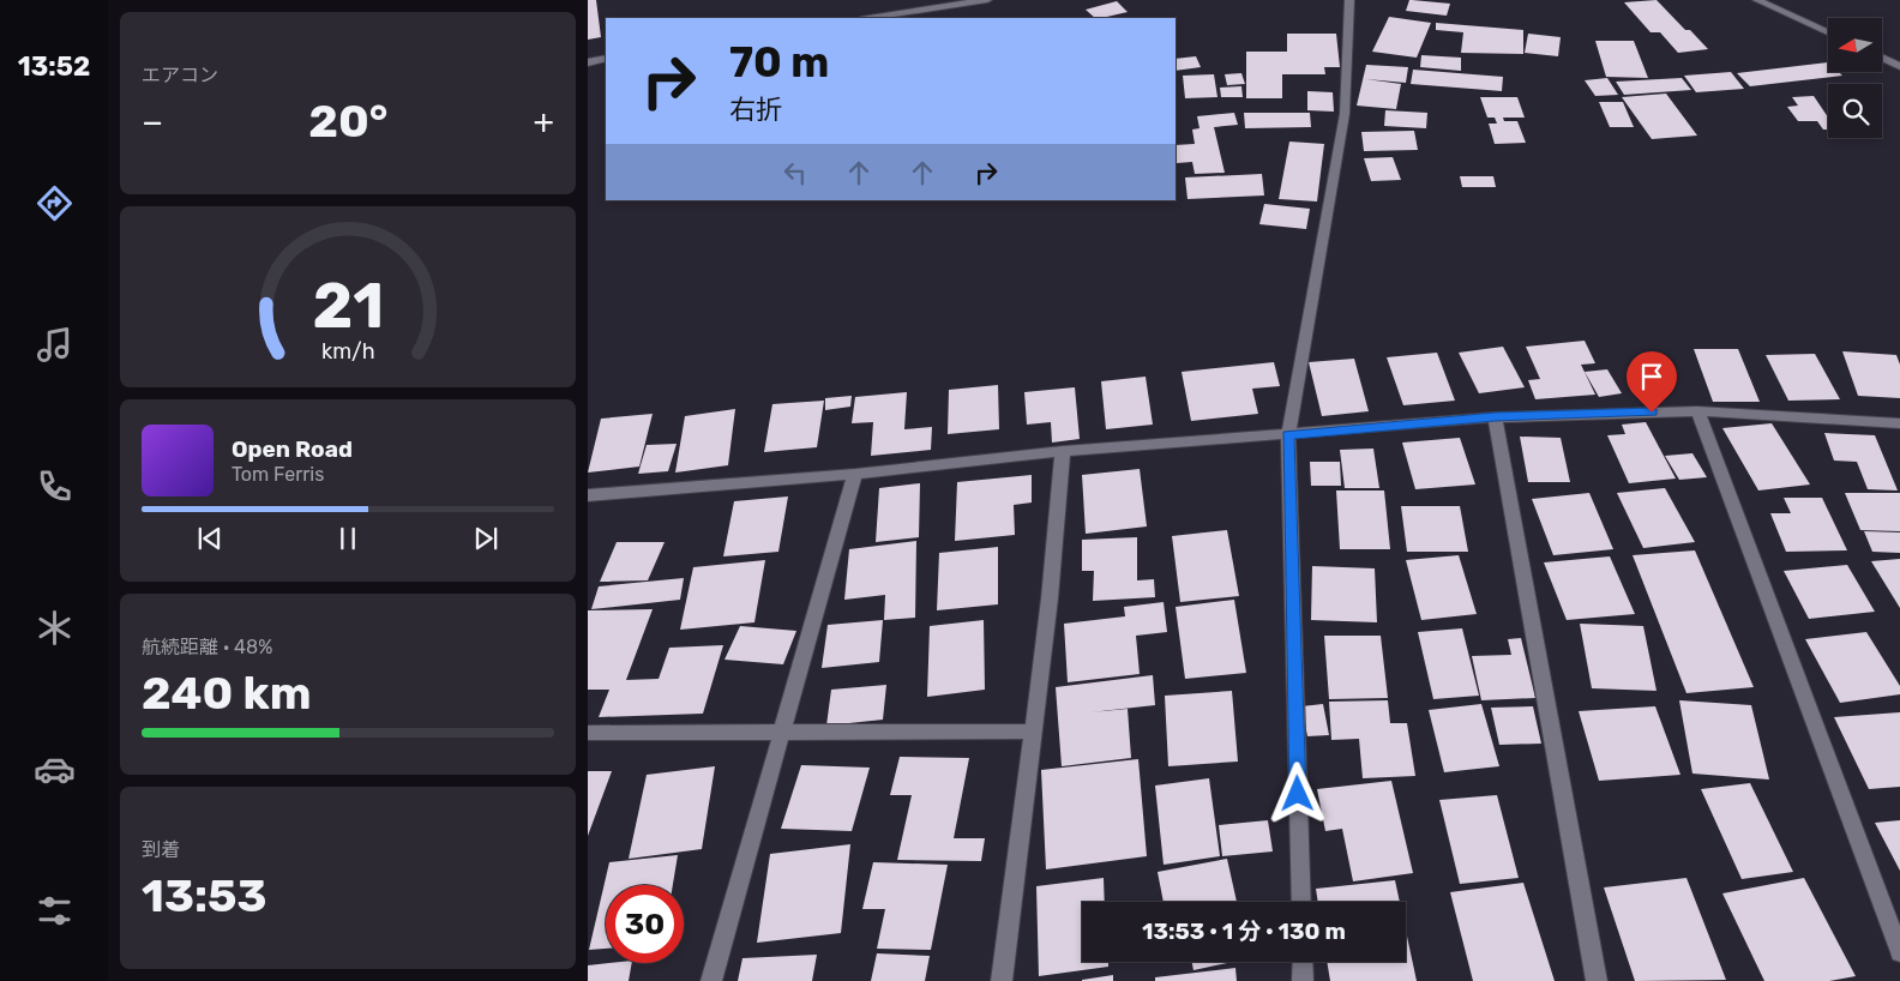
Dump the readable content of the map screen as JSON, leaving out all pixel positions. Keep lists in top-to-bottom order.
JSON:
{
  "north": "left",
  "page": {
    "tabs": "13:52",
    "tile": [
      "エアコン",
      ["航続距離 · 48%", "240 km"],
      ["到着", "13:53"]
    ],
    "turn": ["70 m", "右折"],
    "heat": ["−", "20°", "+"],
    "song": ["Open Road", "Tom Ferris"],
    "limit": "30",
    "trip": "13:53 · 1 分 · 130 m",
    "gauge": ["21", "km/h"]
  }
}
